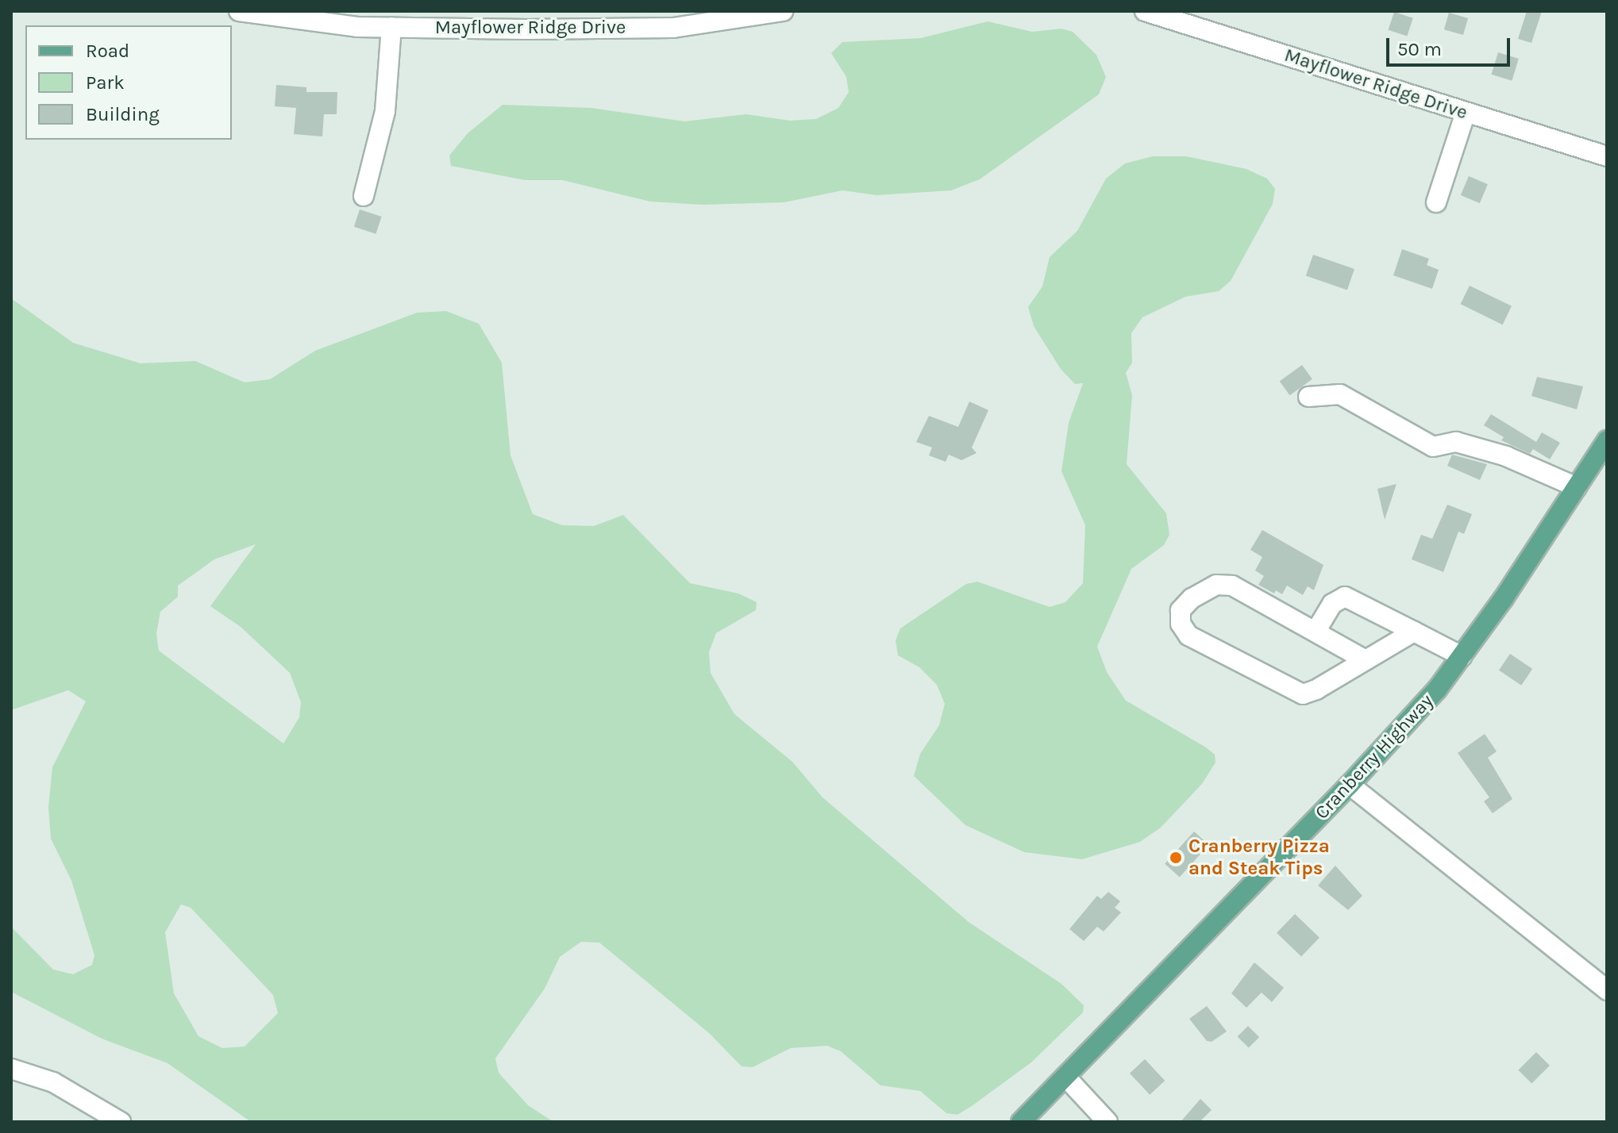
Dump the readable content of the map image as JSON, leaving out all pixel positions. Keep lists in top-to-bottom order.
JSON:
{
  "streets": {
    "main road": ["Cranberry Highway"],
    "street": ["Mayflower Ridge Drive"]
  },
  "places": ["Cranberry Pizza and Steak Tips"],
  "legend": ["Road", "Park", "Building"],
  "scale_bar": "50 m"
}
